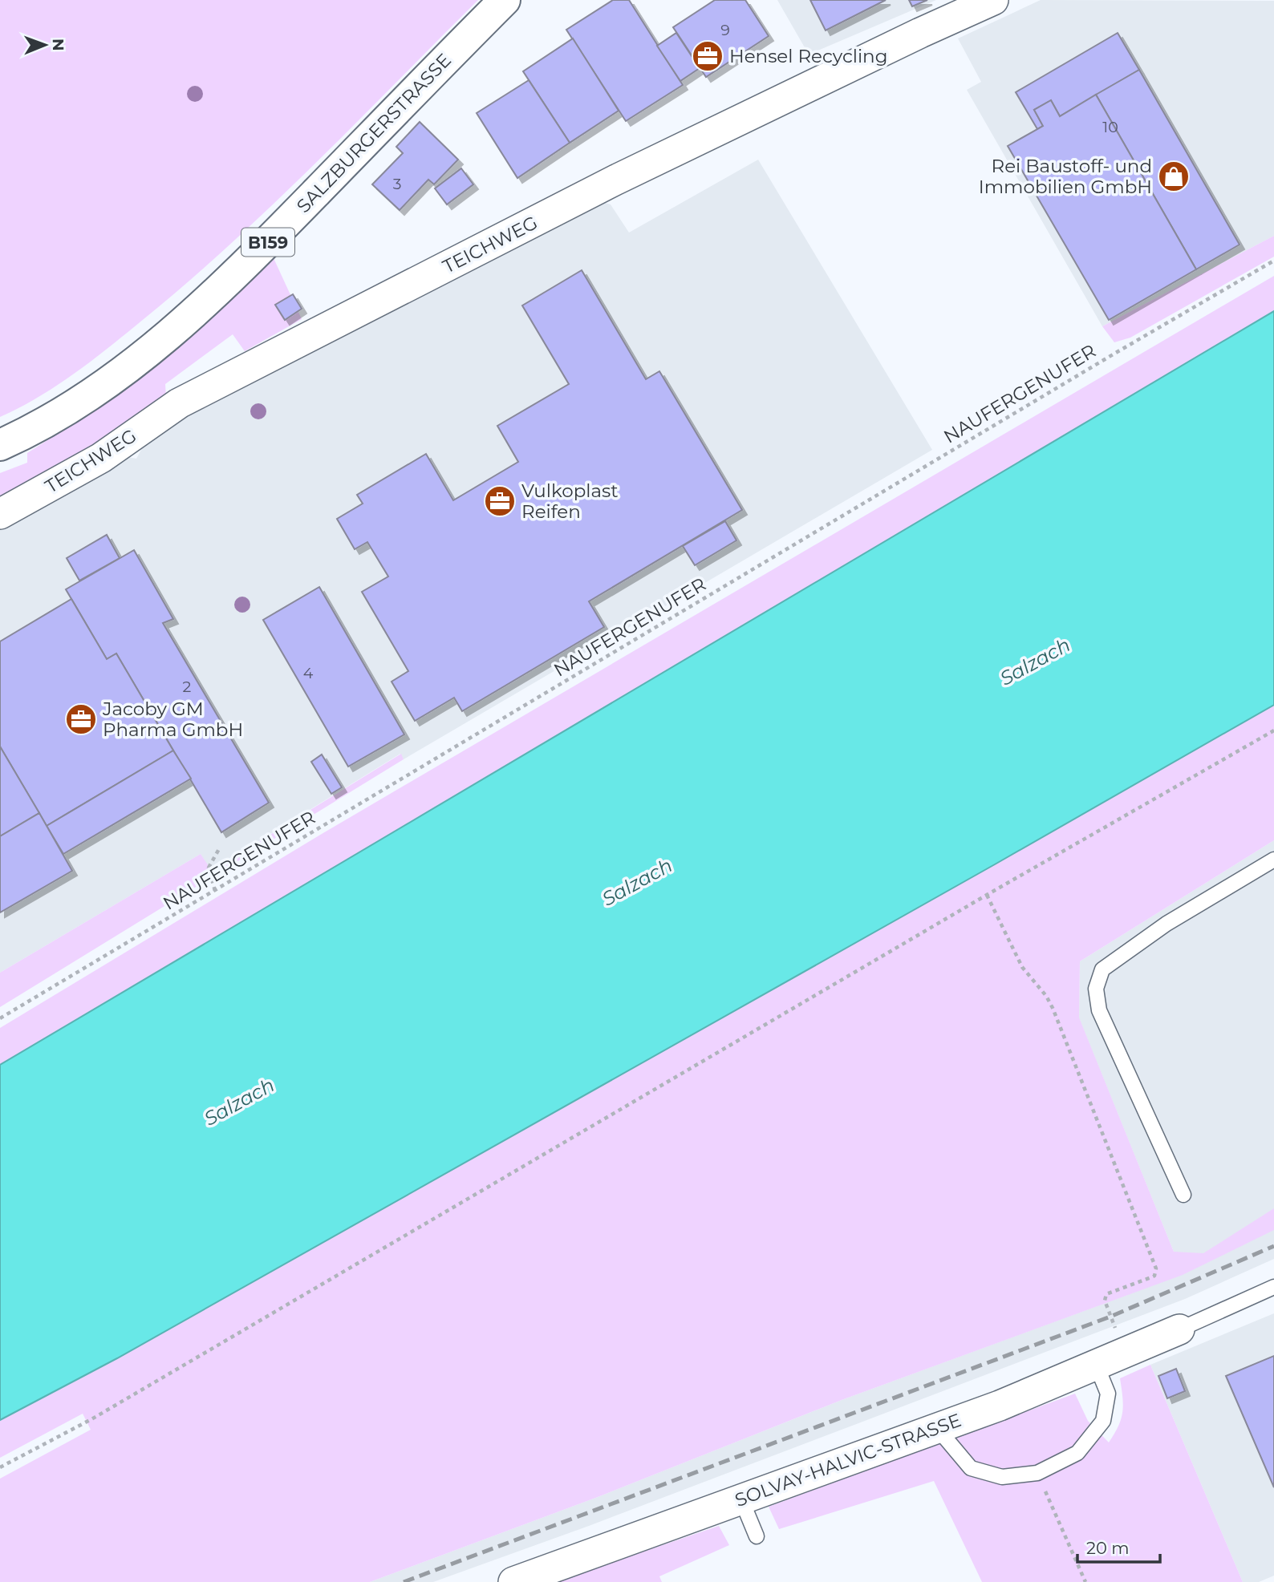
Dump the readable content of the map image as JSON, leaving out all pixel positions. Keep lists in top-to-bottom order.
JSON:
{
  "streets": {
    "main road": ["SALZBURGERSTRASSE", "B159"],
    "street": ["TEICHWEG", "SOLVAY-HALVIC-STRASSE"],
    "path": ["NAUFERGENUFER"]
  },
  "water": ["Salzach"],
  "places": {
    "office": ["Hensel Recycling", "Vulkoplast Reifen", "Jacoby GM Pharma GmbH"],
    "shop": ["Rei Baustoff- und Immobilien GmbH"]
  },
  "house_numbers": [
    "9",
    "10",
    "3",
    "4",
    "2"
  ],
  "scale_bar": "20 m",
  "north": "right"
}
